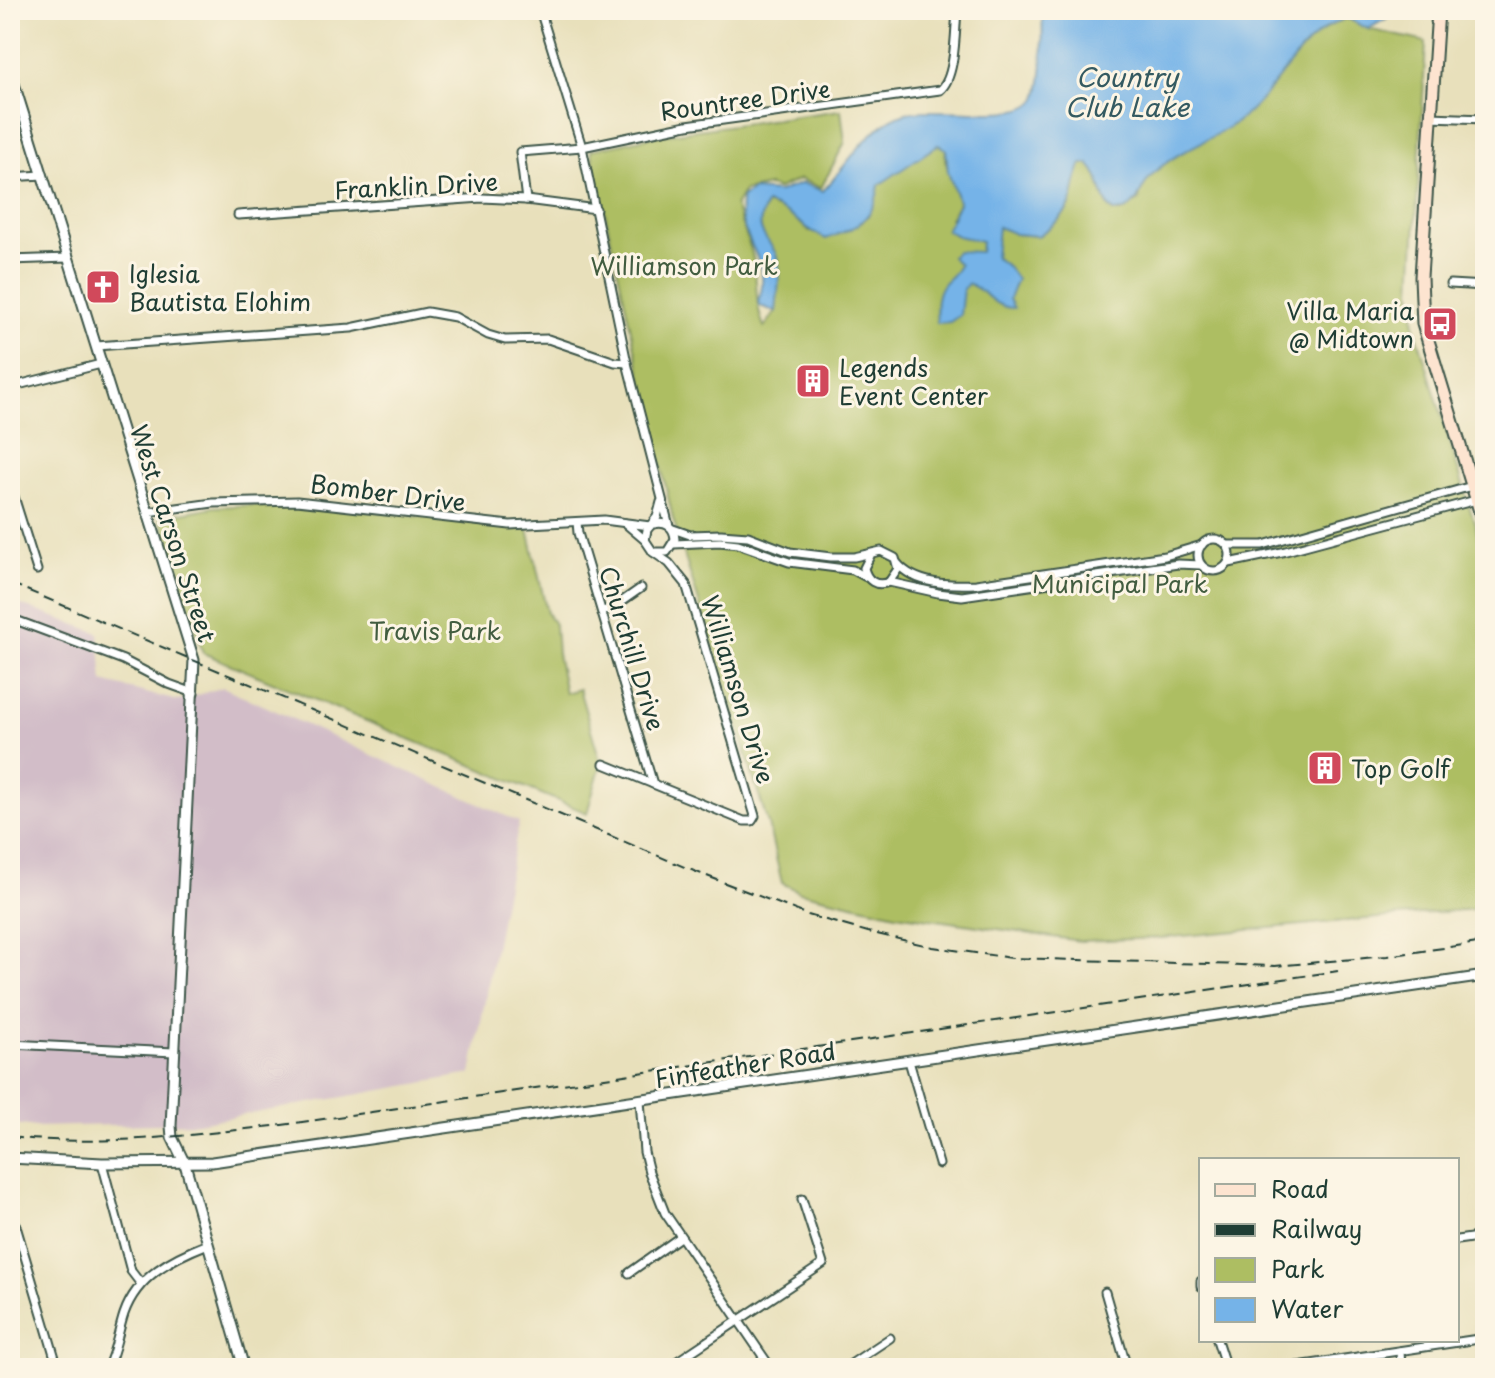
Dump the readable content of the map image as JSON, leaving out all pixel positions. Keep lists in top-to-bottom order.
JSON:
{
  "streets": {
    "street": [
      "Rountree Drive",
      "Franklin Drive",
      "Bomber Drive",
      "West Carson Street",
      "Churchill Drive",
      "Williamson Drive",
      "Finfeather Road"
    ]
  },
  "crossings": [
    ["Rountree Drive", "Franklin Drive"],
    ["Bomber Drive", "West Carson Street"],
    ["Bomber Drive", "Churchill Drive"],
    ["Bomber Drive", "Williamson Drive"],
    ["West Carson Street", "Finfeather Road"],
    ["Churchill Drive", "Williamson Drive"]
  ],
  "water": ["Country Club Lake"],
  "parks": ["Williamson Park", "Municipal Park", "Travis Park"],
  "places": {
    "church": ["Iglesia Bautista Elohim"],
    "bus stop": ["Villa Maria @ Midtown"],
    "building": ["Legends Event Center", "Top Golf"]
  },
  "legend": [
    "Road",
    "Railway",
    "Park",
    "Water"
  ]
}
